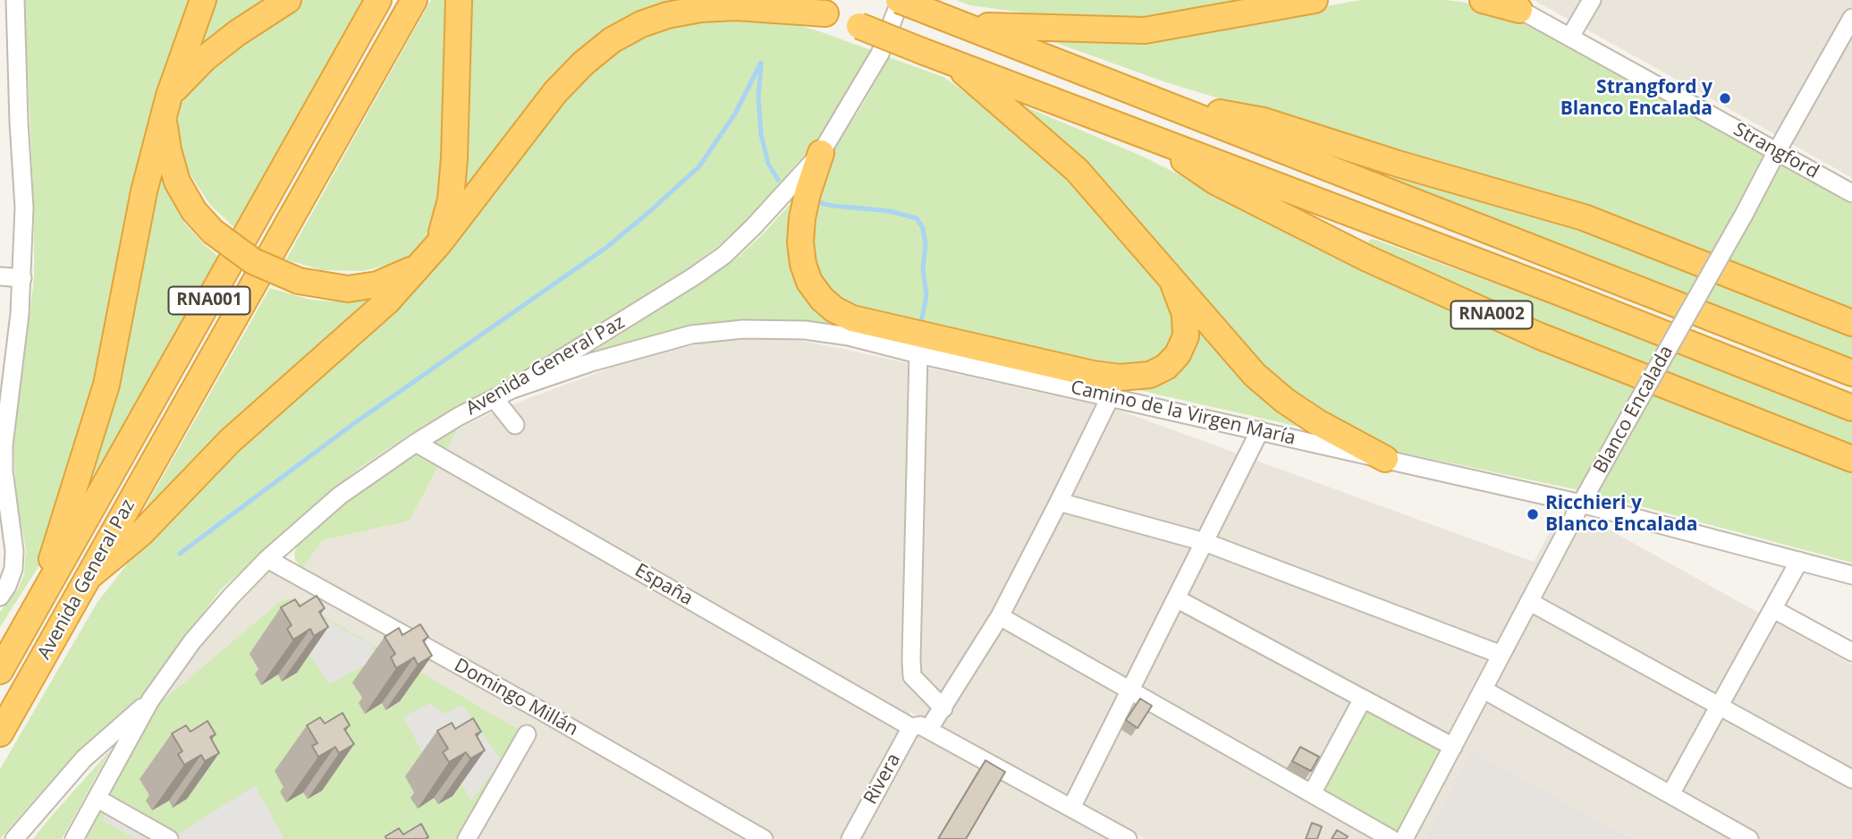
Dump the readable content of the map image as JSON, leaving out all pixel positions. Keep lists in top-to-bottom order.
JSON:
{
  "streets": {
    "highway": ["RNA001", "RNA002", "Avenida General Paz"],
    "street": [
      "Strangford",
      "Blanco Encalada",
      "Camino de la Virgen María",
      "España",
      "Domingo Millán",
      "Rivera"
    ]
  },
  "crossings": [
    ["Strangford", "Blanco Encalada"],
    ["Avenida General Paz", "Camino de la Virgen María"],
    ["Avenida General Paz", "España"],
    ["Avenida General Paz", "Domingo Millán"],
    ["Blanco Encalada", "Camino de la Virgen María"],
    ["Camino de la Virgen María", "Rivera"],
    ["España", "Rivera"]
  ],
  "places": ["Strangford y Blanco Encalada", "Ricchieri y Blanco Encalada"]
}
